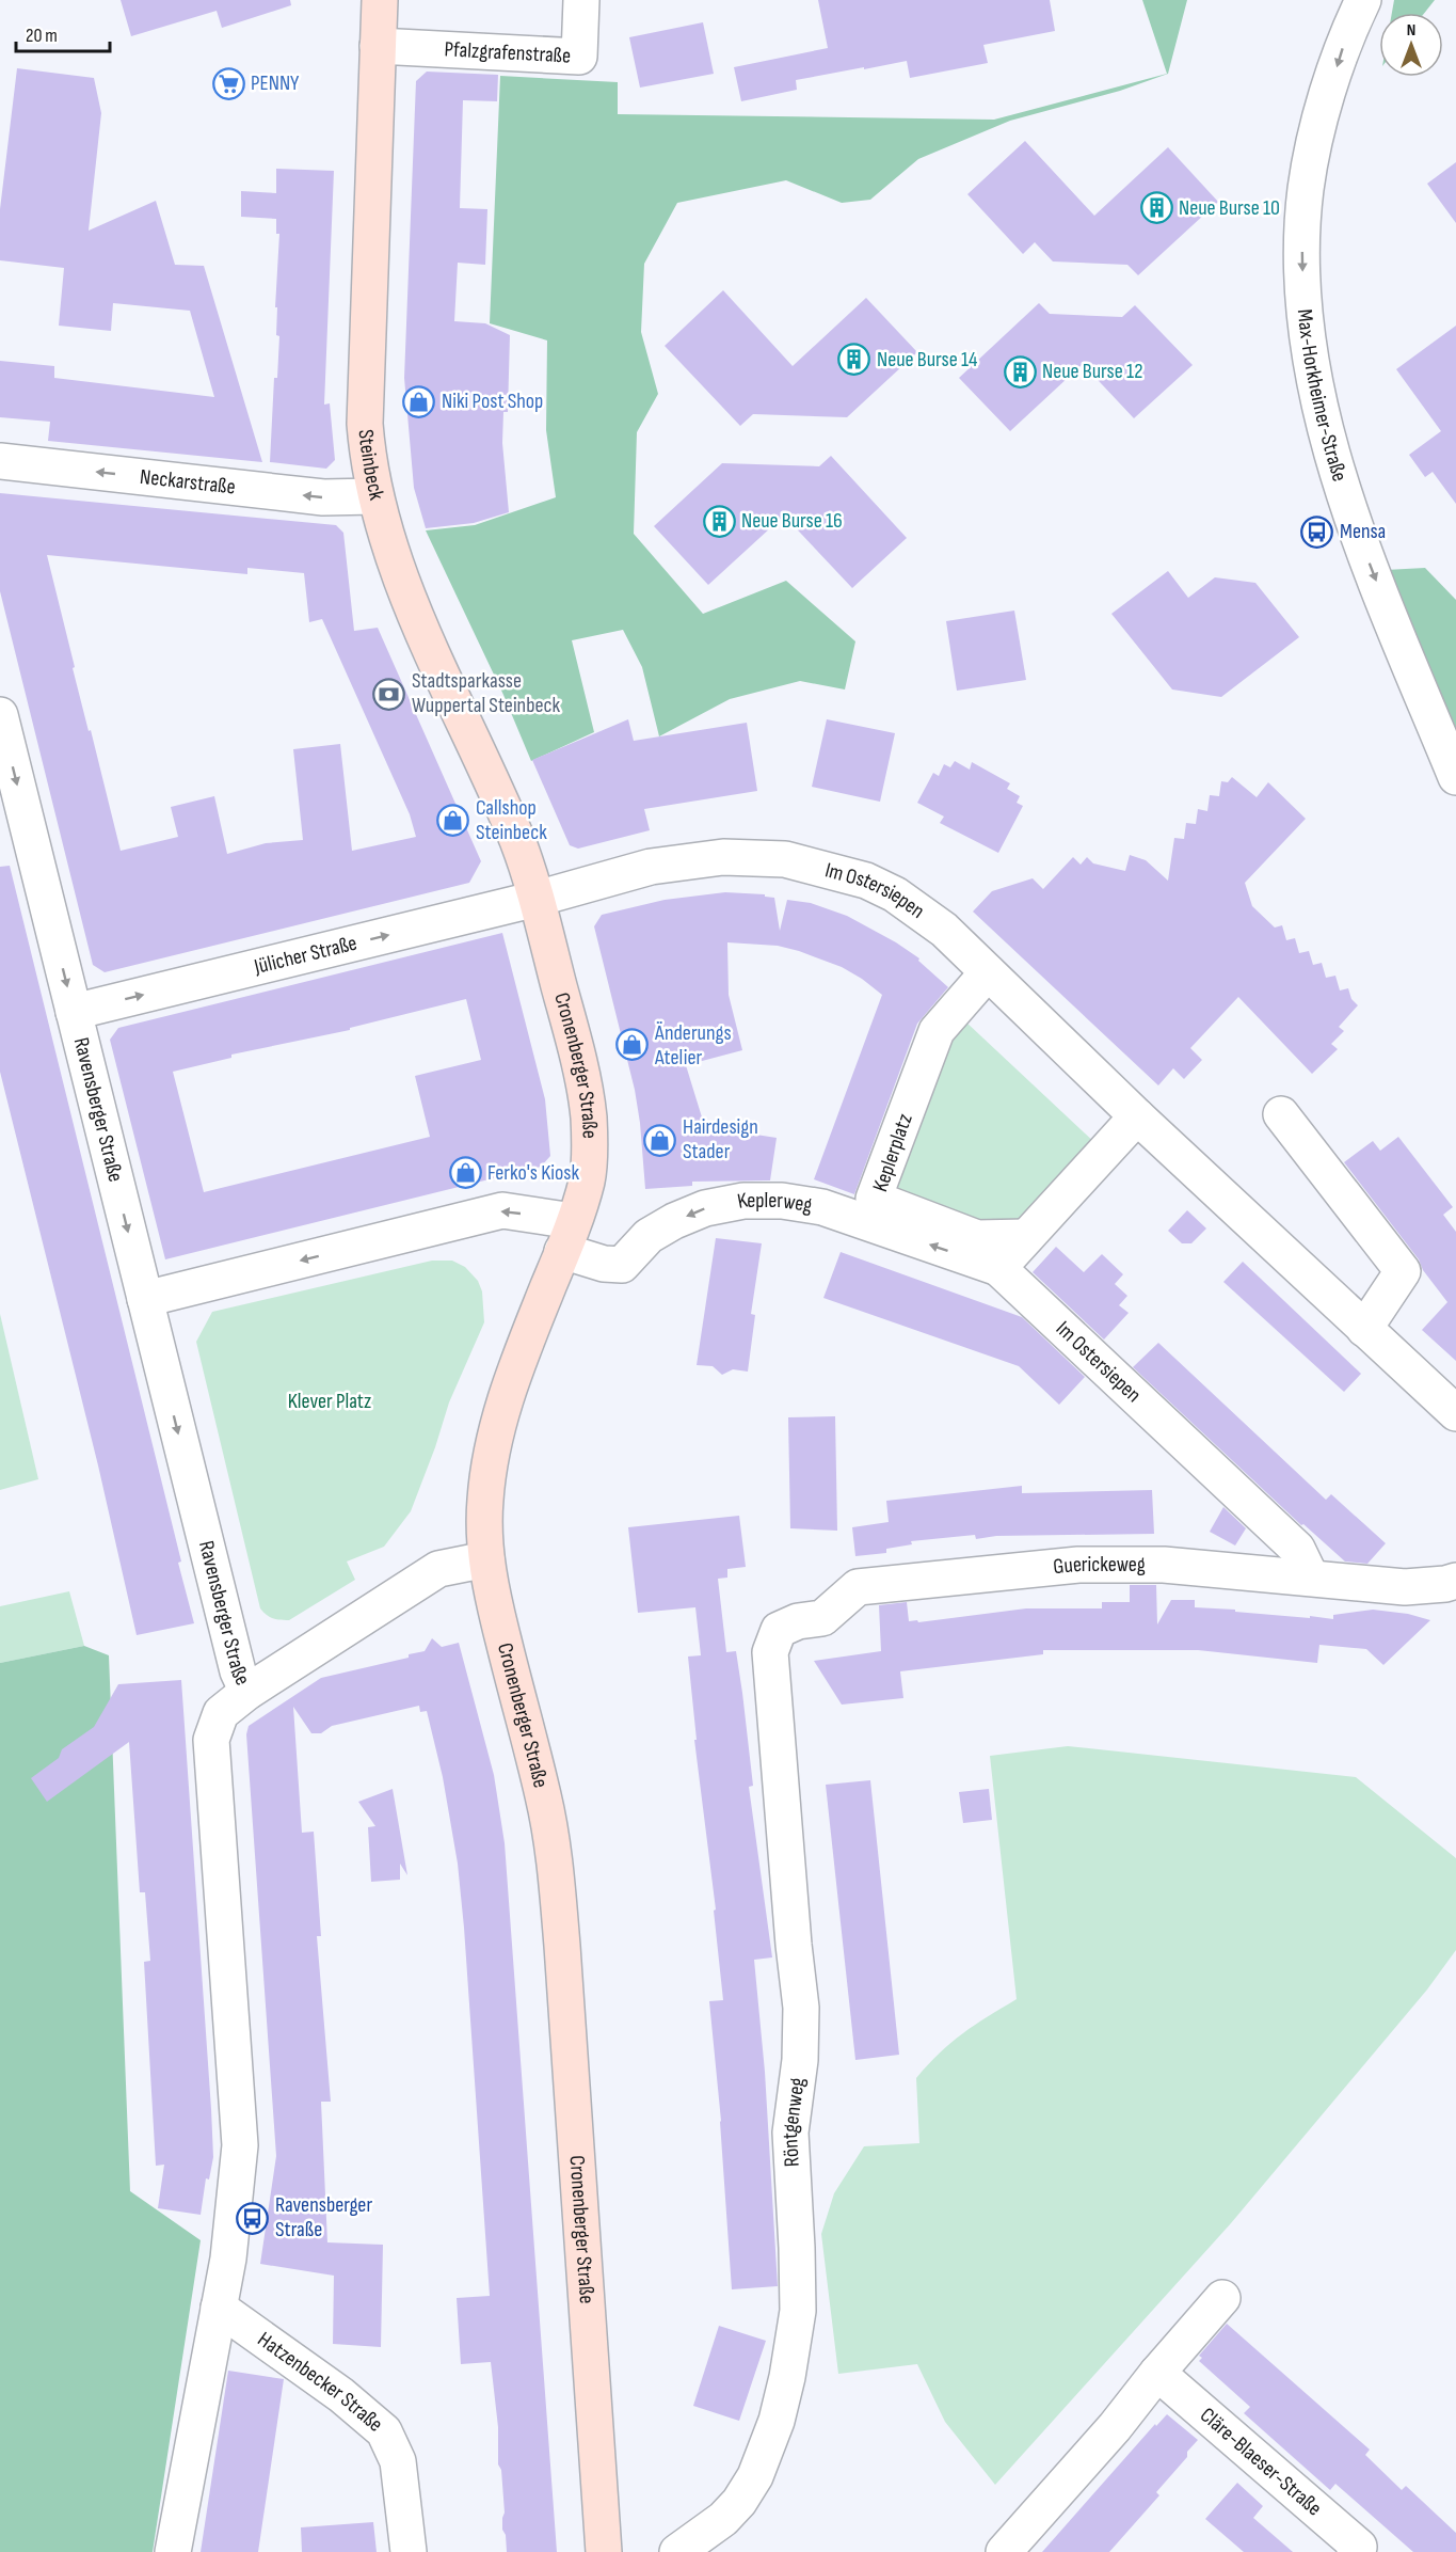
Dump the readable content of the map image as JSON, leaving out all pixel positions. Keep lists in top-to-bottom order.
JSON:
{
  "streets": {
    "main road": ["Steinbeck", "Cronenberger Straße"],
    "street": [
      "Pfalzgrafenstraße",
      "Max-Horkheimer-Straße",
      "Neckarstraße",
      "Im Ostersiepen",
      "Jülicher Straße",
      "Ravensberger Straße",
      "Keplerplatz",
      "Keplerweg",
      "Guerickeweg",
      "Röntgenweg",
      "Hatzenbecker Straße",
      "Cläre-Blaeser-Straße"
    ]
  },
  "crossings": [
    ["Pfalzgrafenstraße", "Steinbeck"],
    ["Steinbeck", "Neckarstraße"],
    ["Steinbeck", "Im Ostersiepen"],
    ["Steinbeck", "Jülicher Straße"],
    ["Steinbeck", "Cronenberger Straße"],
    ["Im Ostersiepen", "Jülicher Straße"],
    ["Im Ostersiepen", "Cronenberger Straße"],
    ["Im Ostersiepen", "Keplerplatz"],
    ["Im Ostersiepen", "Keplerweg"],
    ["Im Ostersiepen", "Guerickeweg"],
    ["Jülicher Straße", "Cronenberger Straße"],
    ["Jülicher Straße", "Ravensberger Straße"],
    ["Cronenberger Straße", "Keplerweg"],
    ["Ravensberger Straße", "Hatzenbecker Straße"],
    ["Guerickeweg", "Röntgenweg"]
  ],
  "one_way": [
    "Max-Horkheimer-Straße",
    "Neckarstraße",
    "Ravensberger Straße",
    "Keplerweg"
  ],
  "parks": ["Klever Platz"],
  "places": {
    "supermarket": ["PENNY"],
    "building": [
      "Neue Burse 10",
      "Neue Burse 14",
      "Neue Burse 12",
      "Neue Burse 16"
    ],
    "shop": [
      "Niki Post Shop",
      "Callshop Steinbeck",
      "Änderungs Atelier",
      "Hairdesign Stader",
      "Ferko's Kiosk"
    ],
    "bus stop": ["Mensa", "Ravensberger Straße"],
    "bank": ["Stadtsparkasse Wuppertal Steinbeck"]
  },
  "scale_bar": "20 m",
  "north": "top"
}
